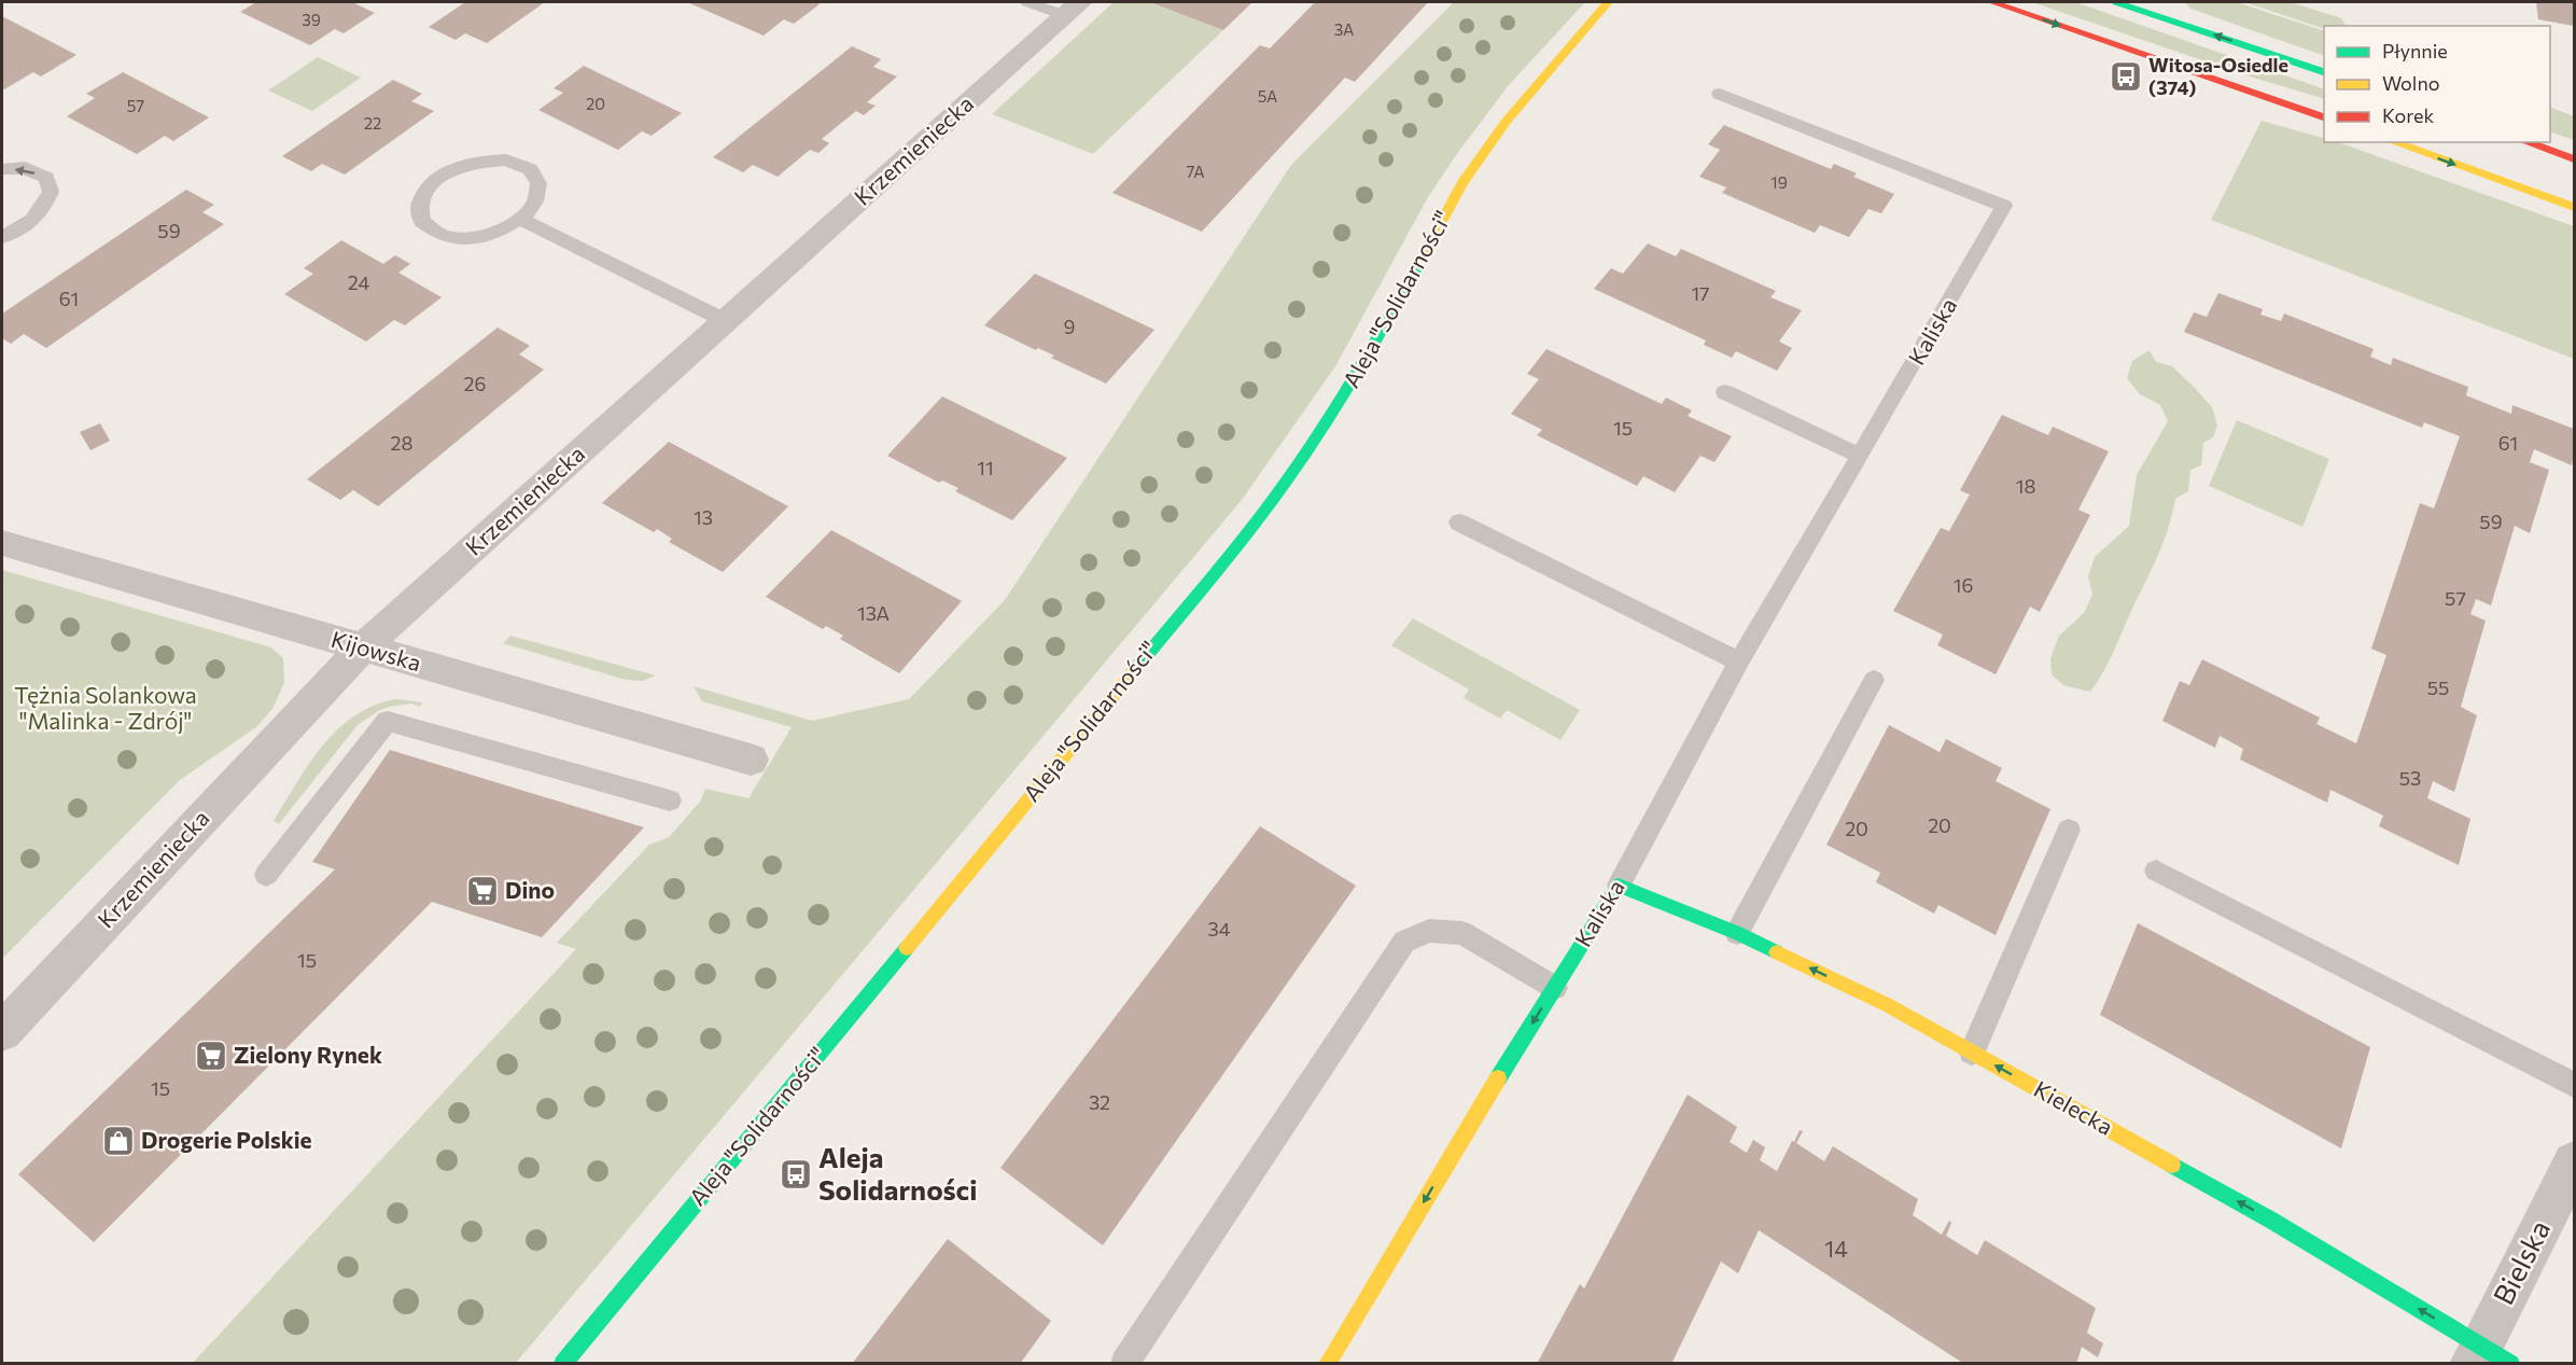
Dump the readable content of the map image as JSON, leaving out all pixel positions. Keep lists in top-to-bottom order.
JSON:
{
  "streets": {
    "street": [
      "Krzemieniecka",
      "Aleja \"Solidarności\"",
      "Kaliska",
      "Kijowska",
      "Kielecka",
      "Bielska"
    ]
  },
  "crossings": [
    ["Krzemieniecka", "Kijowska"],
    ["Kaliska", "Kielecka"],
    ["Kielecka", "Bielska"]
  ],
  "one_way": ["Kielecka"],
  "parks": ["Tężnia Solankowa \"Malinka - Zdrój\""],
  "places": {
    "bus stop": ["Witosa-Osiedle (374)", "Aleja Solidarności"],
    "supermarket": ["Dino", "Zielony Rynek"],
    "shop": ["Drogerie Polskie"]
  },
  "house_numbers": [
    "39",
    "3A",
    "5A",
    "20",
    "57",
    "22",
    "7A",
    "19",
    "59",
    "24",
    "17",
    "61",
    "9",
    "26",
    "15",
    "28",
    "61",
    "11",
    "18",
    "13",
    "59",
    "16",
    "57",
    "13A",
    "55",
    "53",
    "20",
    "20",
    "34",
    "15",
    "15",
    "32",
    "14"
  ],
  "legend": ["Płynnie", "Wolno", "Korek"]
}
